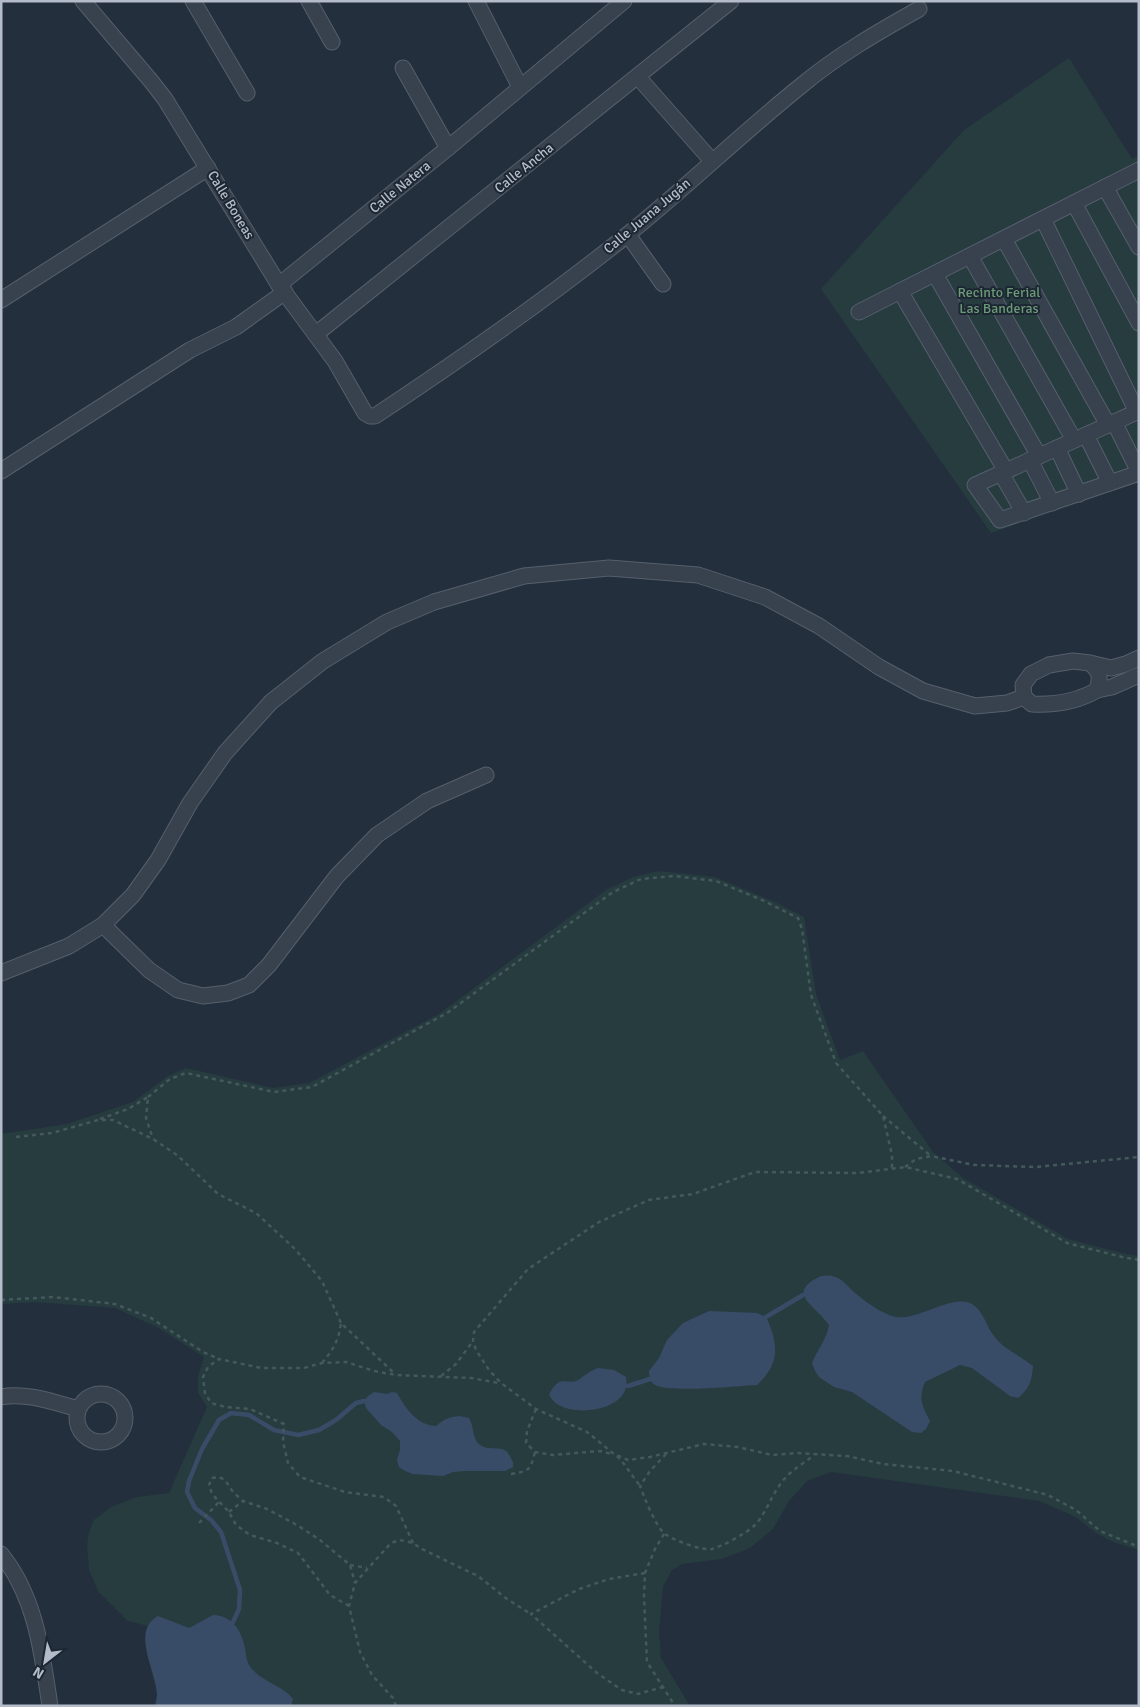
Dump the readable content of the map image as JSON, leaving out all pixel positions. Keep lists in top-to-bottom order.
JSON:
{
  "streets": {
    "street": [
      "Calle Ancha",
      "Calle Natera",
      "Calle Boneas",
      "Calle Juana Jugán"
    ]
  },
  "crossings": [
    ["Calle Ancha", "Calle Boneas"],
    ["Calle Natera", "Calle Boneas"],
    ["Calle Boneas", "Calle Juana Jugán"]
  ],
  "parks": ["Recinto Ferial Las Banderas"],
  "north": "bottom left"
}
